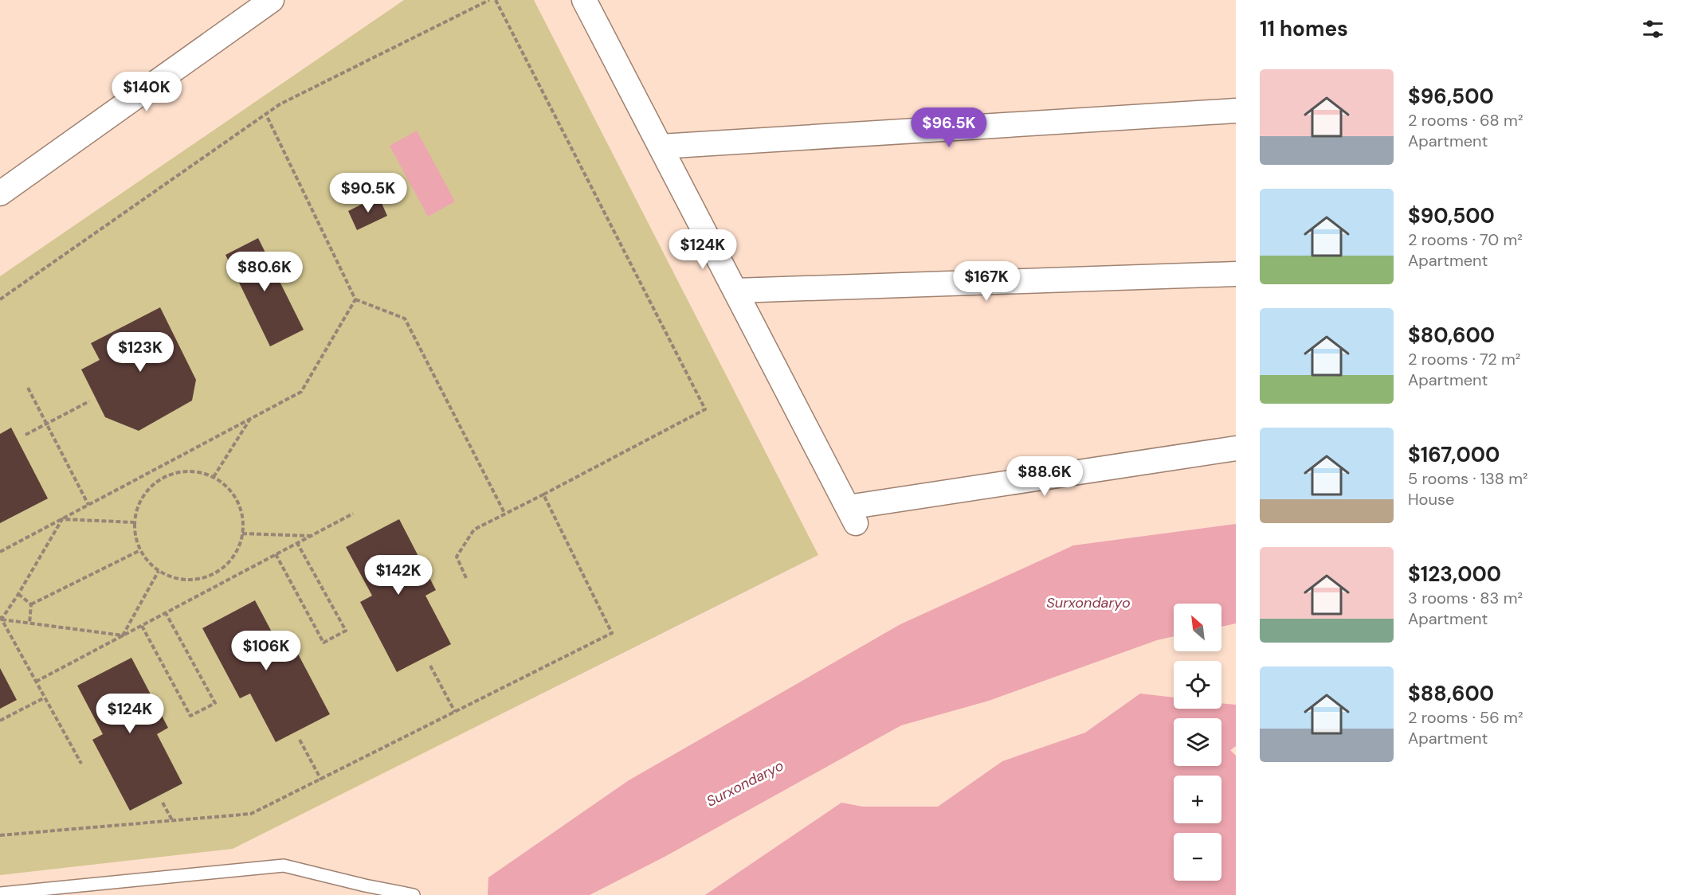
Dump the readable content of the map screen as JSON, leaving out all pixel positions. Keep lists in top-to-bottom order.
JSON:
{
  "water": ["Surxondaryo"],
  "north": "top left",
  "page": {
    "heading": "11 homes",
    "list": [
      {
        "name": "$96,500",
        "note": "2 rooms · 68 m² · Apartment"
      },
      {
        "name": "$90,500",
        "note": "2 rooms · 70 m² · Apartment"
      },
      {
        "name": "$80,600",
        "note": "2 rooms · 72 m² · Apartment"
      },
      {
        "name": "$167,000",
        "note": "5 rooms · 138 m² · House"
      },
      {
        "name": "$123,000",
        "note": "3 rooms · 83 m² · Apartment"
      },
      {
        "name": "$88,600",
        "note": "2 rooms · 56 m² · Apartment"
      }
    ],
    "price": [
      "$140K",
      "$96.5K",
      "$90.5K",
      "$124K",
      "$80.6K",
      "$167K",
      "$123K",
      "$88.6K",
      "$142K",
      "$106K",
      "$124K"
    ],
    "map_buttons": ["+", "−"]
  }
}
